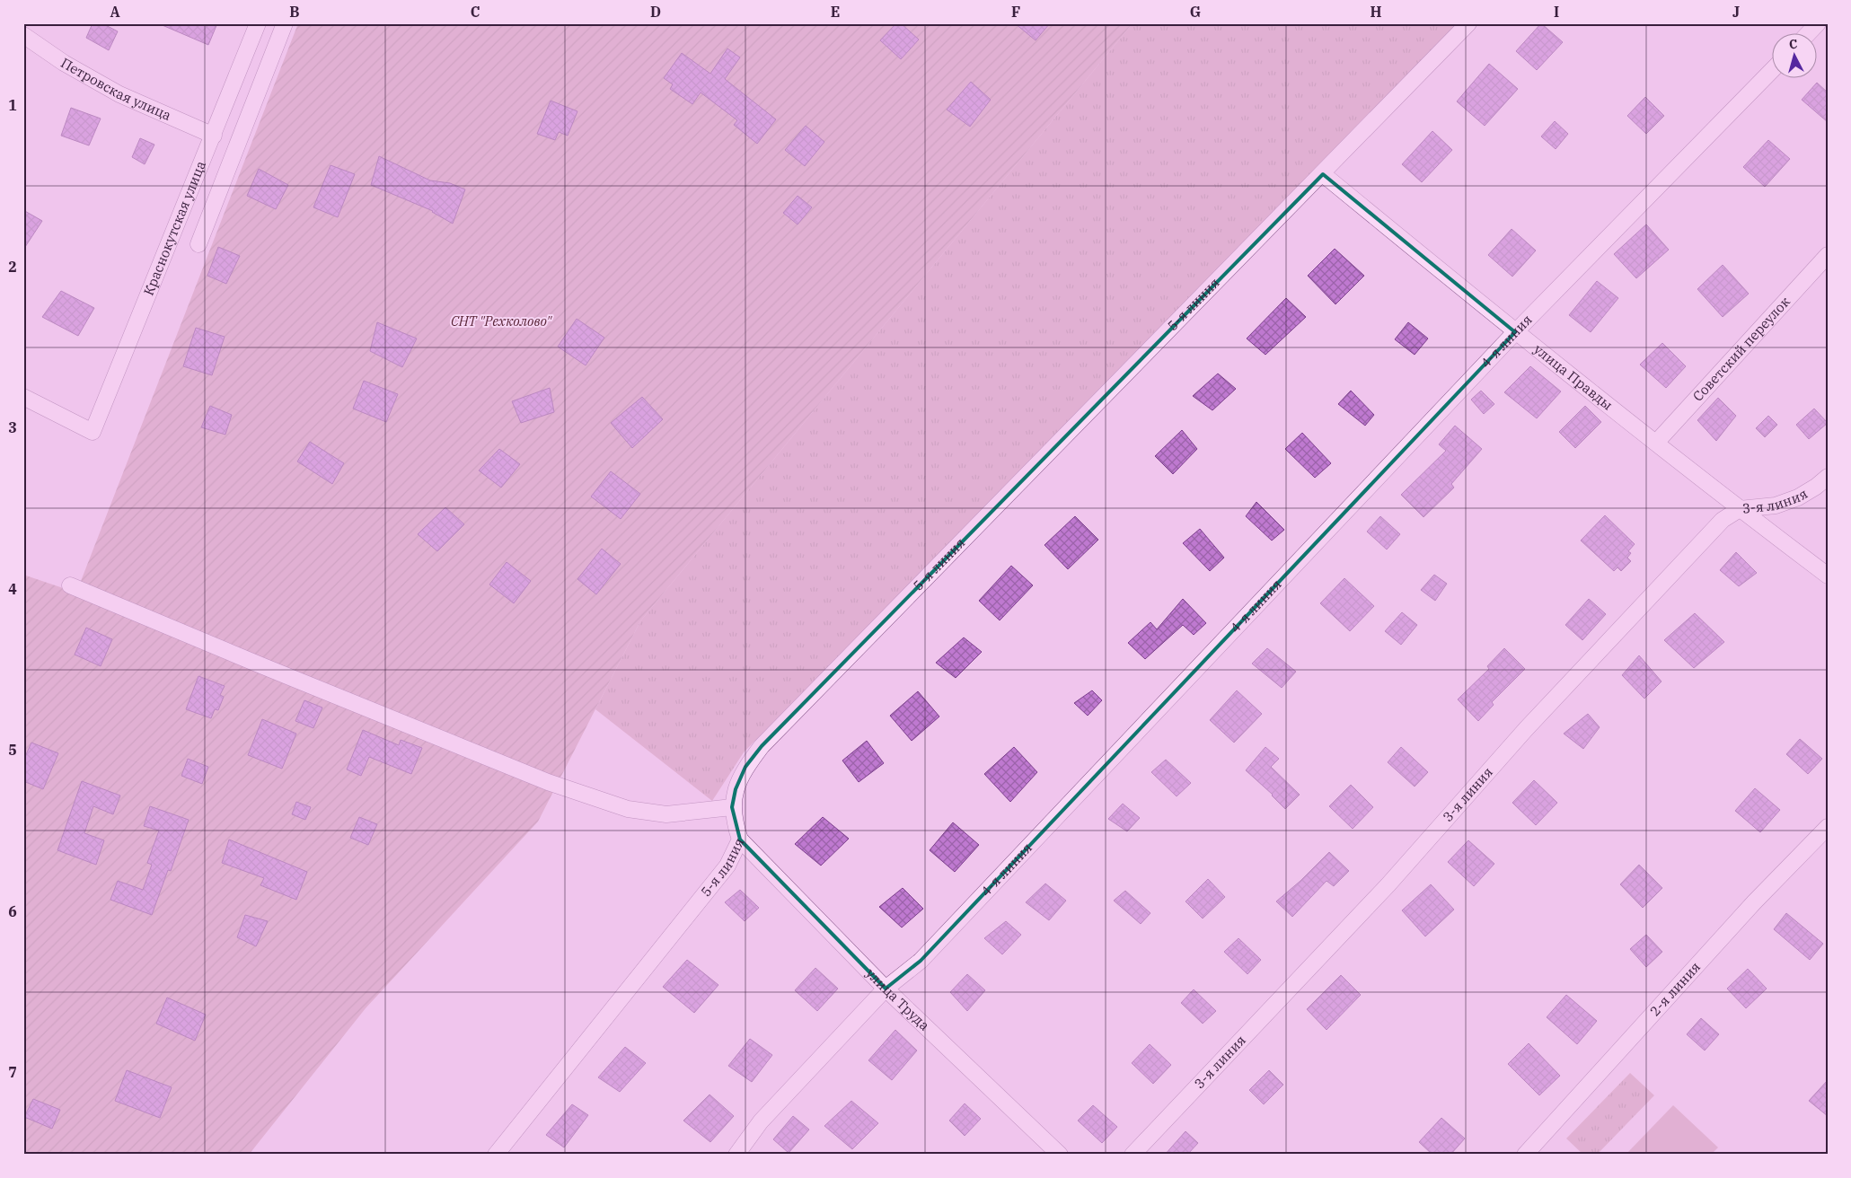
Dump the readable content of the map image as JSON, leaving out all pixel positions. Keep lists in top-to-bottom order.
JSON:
{
  "streets": {
    "street": [
      "Петровская улица",
      "Краснокутская улица",
      "5-я линия",
      "4-я линия",
      "Советский переулок",
      "улица Правды",
      "3-я линия",
      "2-я линия",
      "улица Труда"
    ]
  },
  "crossings": [
    ["Петровская улица", "Краснокутская улица"],
    ["5-я линия", "улица Правды"],
    ["5-я линия", "улица Труда"],
    ["4-я линия", "улица Правды"],
    ["4-я линия", "улица Труда"],
    ["Советский переулок", "улица Правды"],
    ["улица Правды", "3-я линия"]
  ],
  "parks": ["СНТ \"Рехколово\""],
  "north": "top",
  "grid": {
    "columns": [
      "A",
      "B",
      "C",
      "D",
      "E",
      "F",
      "G",
      "H",
      "I",
      "J"
    ],
    "rows": [
      "1",
      "2",
      "3",
      "4",
      "5",
      "6",
      "7"
    ]
  }
}
